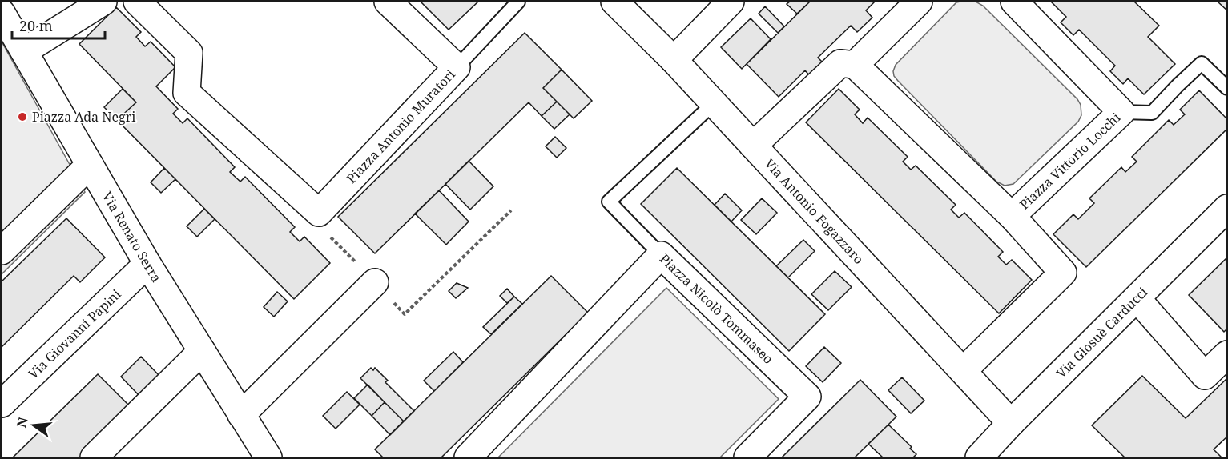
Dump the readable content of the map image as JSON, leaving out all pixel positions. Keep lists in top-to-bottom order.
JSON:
{
  "streets": {
    "street": [
      "Piazza Antonio Muratori",
      "Piazza Vittorio Locchi",
      "Via Antonio Fogazzaro",
      "Via Renato Serra",
      "Piazza Nicolò Tommaseo",
      "Via Giosuè Carducci",
      "Via Giovanni Papini"
    ]
  },
  "crossings": [
    ["Piazza Vittorio Locchi", "Via Antonio Fogazzaro"],
    ["Via Antonio Fogazzaro", "Via Giosuè Carducci"],
    ["Via Renato Serra", "Via Giovanni Papini"]
  ],
  "places": ["Piazza Ada Negri"],
  "scale_bar": "20 m",
  "north": "left"
}
